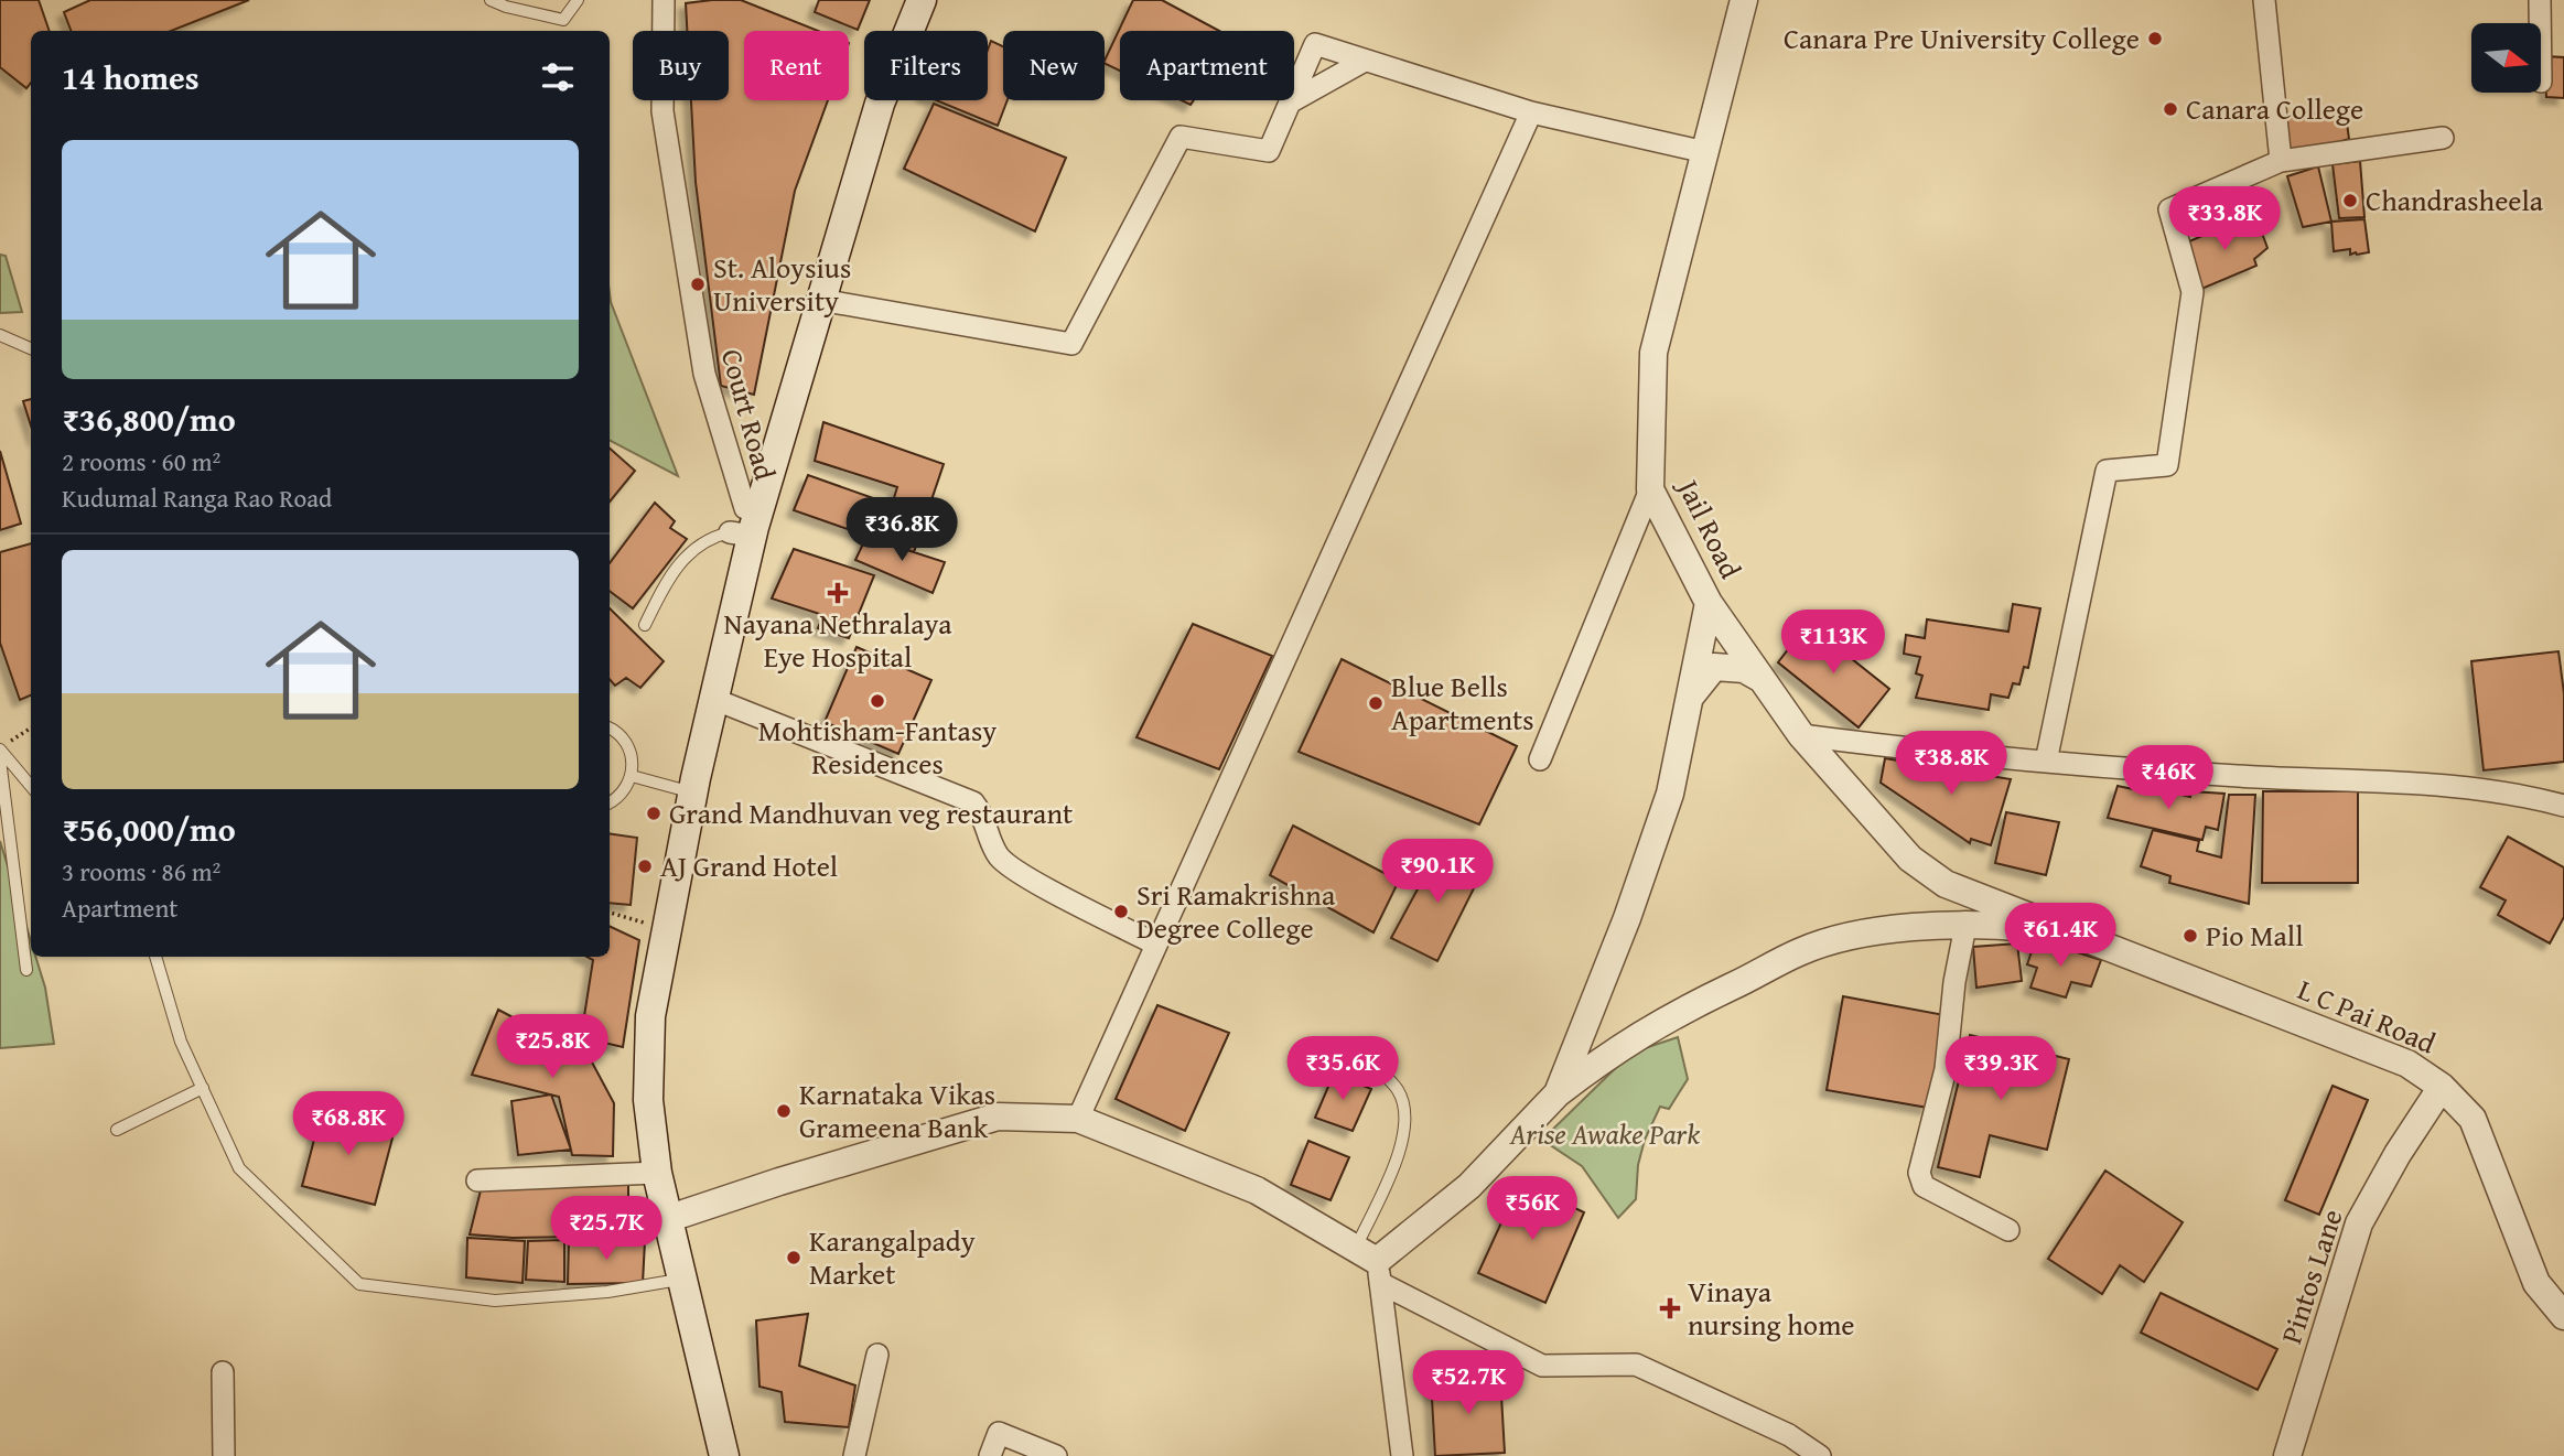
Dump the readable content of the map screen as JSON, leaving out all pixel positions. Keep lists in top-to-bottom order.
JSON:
{
  "streets": {
    "street": [
      "Court Road",
      "Jail Road",
      "L C Pai Road",
      "Pintos Lane"
    ]
  },
  "crossings": [
    ["Jail Road", "L C Pai Road"],
    ["L C Pai Road", "Pintos Lane"]
  ],
  "parks": ["Arise Awake Park"],
  "places": {
    "other": [
      "Canara Pre University College",
      "Canara College",
      "Chandrasheela",
      "St. Aloysius University",
      "Mohtisham-Fantasy Residences",
      "Blue Bells Apartments",
      "Grand Mandhuvan veg restaurant",
      "AJ Grand Hotel",
      "Sri Ramakrishna Degree College",
      "Pio Mall",
      "Karnataka Vikas Grameena Bank",
      "Karangalpady Market"
    ],
    "health": ["Nayana Nethralaya Eye Hospital", "Vinaya nursing home"]
  },
  "north": "right",
  "page": {
    "chip": [
      "Buy",
      "Rent",
      "Filters",
      "New",
      "Apartment"
    ],
    "heading": "14 homes",
    "list": [
      {
        "name": "₹36,800/mo",
        "note": "2 rooms · 60 m² · Kudumal Ranga Rao Road"
      },
      {
        "name": "₹56,000/mo",
        "note": "3 rooms · 86 m² · Apartment"
      }
    ],
    "price": [
      "₹33.8K",
      "₹36.8K",
      "₹113K",
      "₹38.8K",
      "₹46K",
      "₹90.1K",
      "₹61.4K",
      "₹25.8K",
      "₹35.6K",
      "₹39.3K",
      "₹68.8K",
      "₹56K",
      "₹25.7K",
      "₹52.7K"
    ]
  }
}
